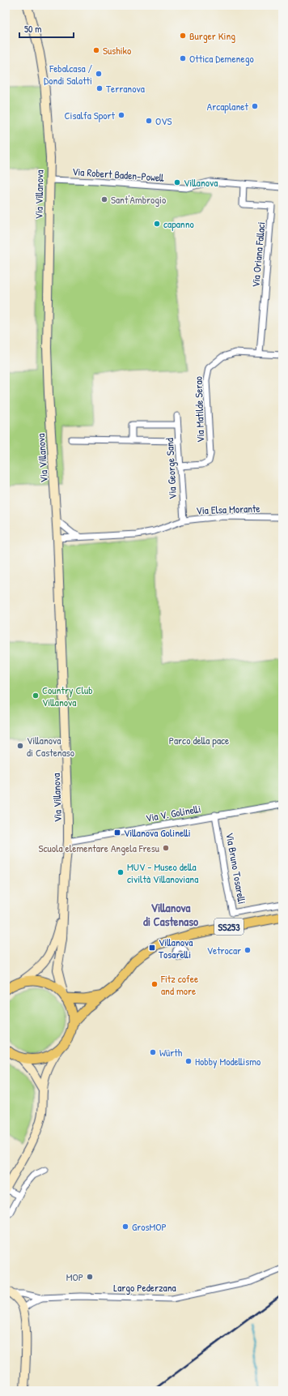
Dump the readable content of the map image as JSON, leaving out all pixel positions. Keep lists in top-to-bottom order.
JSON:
{
  "streets": {
    "main road": ["Via Villanova", "SS253"],
    "street": [
      "Via Robert Baden-Powell",
      "Via Oriana Fallaci",
      "Via Matilde Serao",
      "Via George Sand",
      "Via Elsa Morante",
      "Via V. Golinelli",
      "Via Bruno Tosarelli",
      "Largo Pederzana"
    ]
  },
  "crossings": [
    ["Via Robert Baden-Powell", "Via Villanova"],
    ["Via Robert Baden-Powell", "Via Oriana Fallaci"],
    ["Via Villanova", "Via Elsa Morante"],
    ["Via Villanova", "Via V. Golinelli"],
    ["Via Villanova", "SS253"],
    ["Via Oriana Fallaci", "Via Matilde Serao"],
    ["Via Matilde Serao", "Via George Sand"],
    ["Via George Sand", "Via Elsa Morante"],
    ["Via V. Golinelli", "Via Bruno Tosarelli"]
  ],
  "districts": ["Villanova di Castenaso"],
  "parks": ["Parco della pace"],
  "places": {
    "other": [
      "Burger King",
      "Sushiko",
      "Ottica Demenego",
      "Febalcasa / Dondi Salotti",
      "Terranova",
      "Arcaplanet",
      "Cisalfa Sport",
      "OVS",
      "Villanova",
      "Sant'Ambrogio",
      "capanno",
      "Country Club Villanova",
      "Villanova di Castenaso",
      "Scuola elementare Angela Fresu",
      "MUV - Museo della civiltà Villanoviana",
      "Vetrocar",
      "Fitz cofee and more",
      "Würth",
      "Hobby Modellismo",
      "GrosMOP",
      "MOP"
    ],
    "transit": ["Villanova Golinelli", "Villanova Tosarelli"]
  },
  "scale_bar": "50 m"
}
